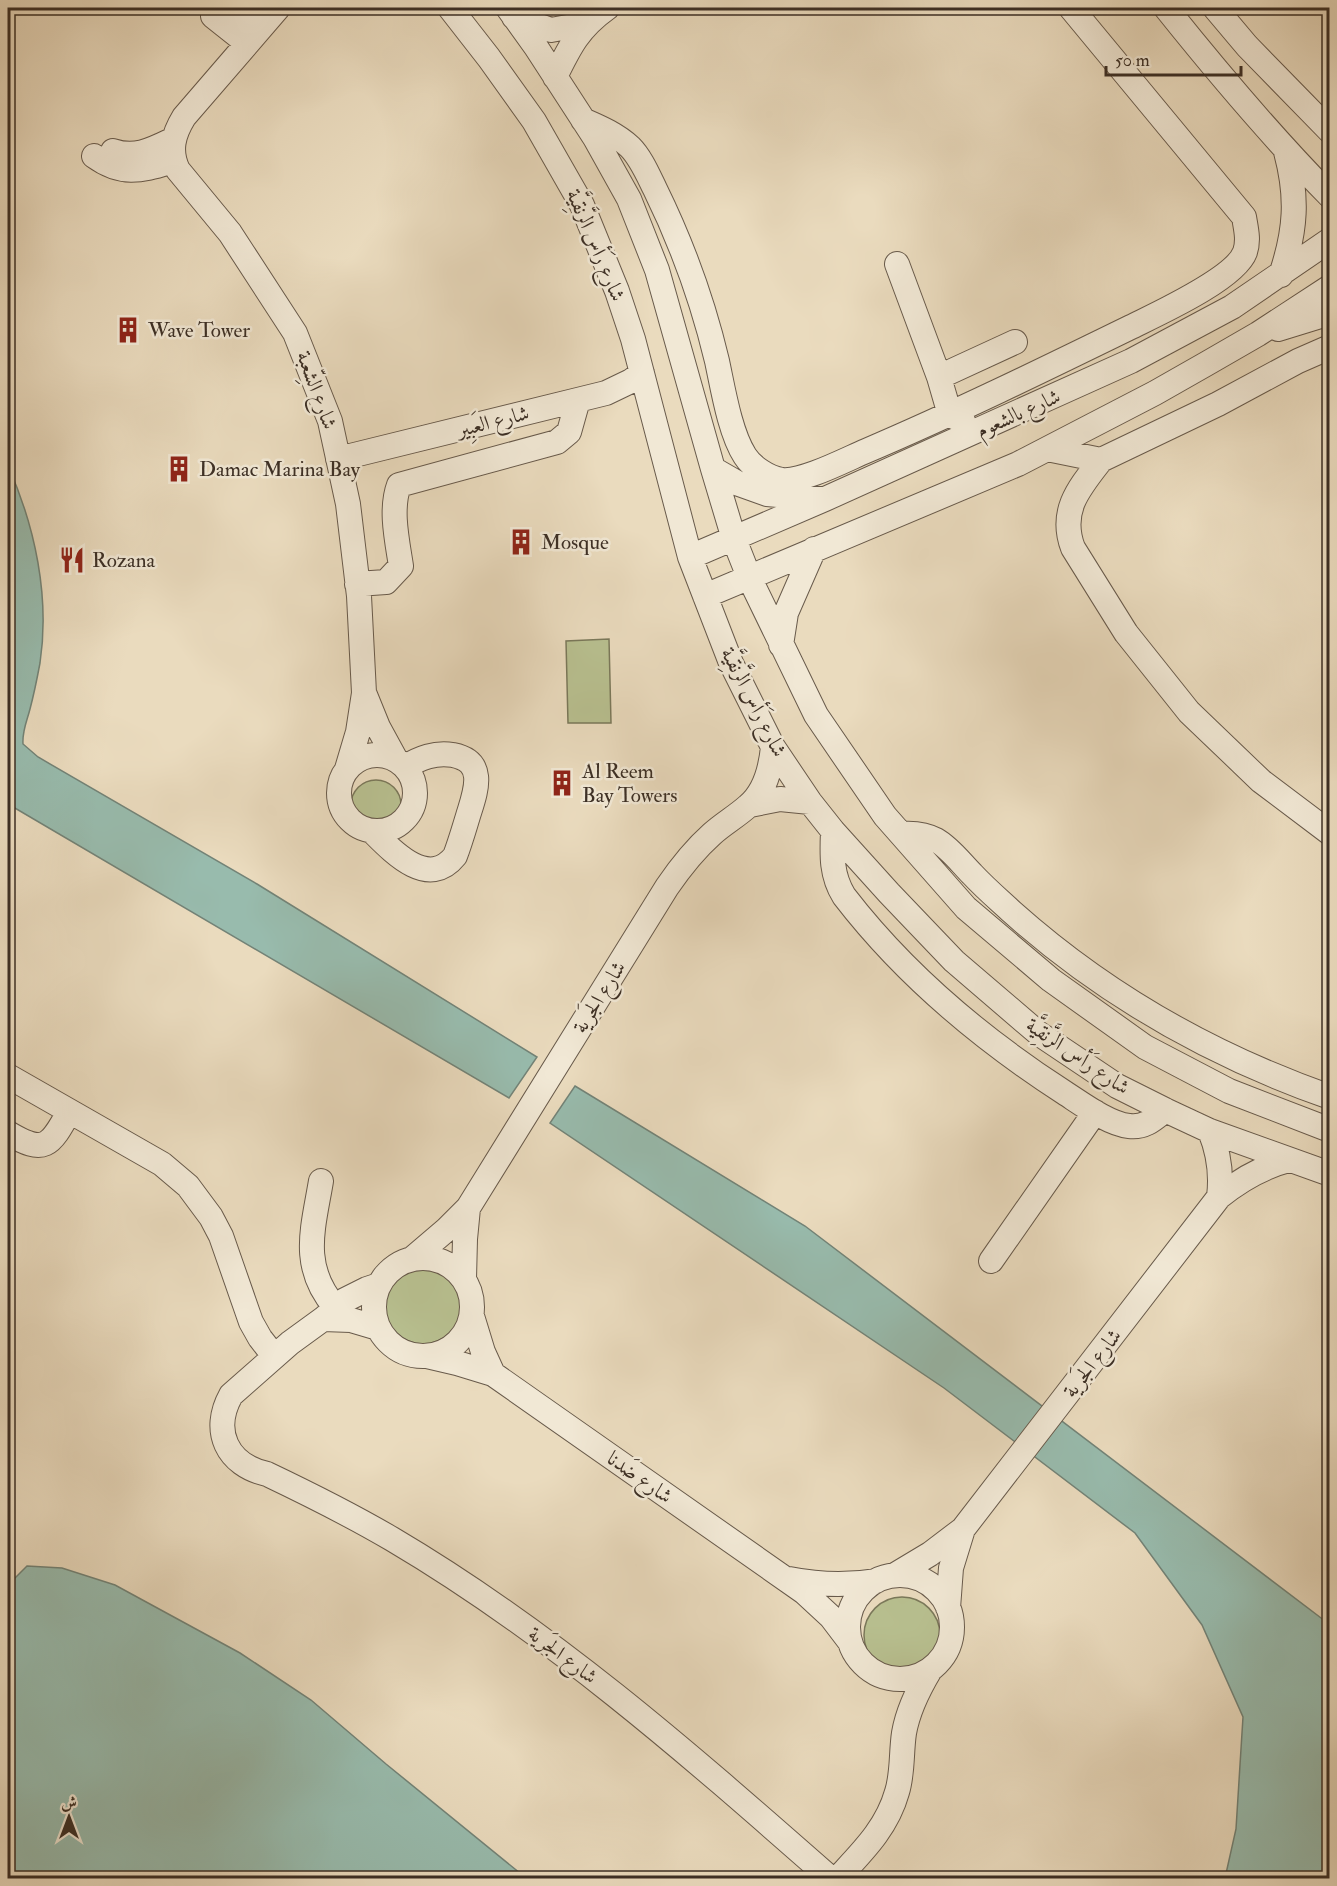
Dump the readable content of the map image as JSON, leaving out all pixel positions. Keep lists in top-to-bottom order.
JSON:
{
  "streets": {
    "street": [
      "شارع رَأس الرَّنقِيَّة",
      "شارع الشِّعبة",
      "شارع بالشعوم",
      "شارع العَبِير",
      "شارع الجَرية",
      "شارع ضَدنا"
    ]
  },
  "crossings": [
    ["شارع رَأس الرَّنقِيَّة", "شارع بالشعوم"],
    ["شارع رَأس الرَّنقِيَّة", "شارع العَبِير"],
    ["شارع رَأس الرَّنقِيَّة", "شارع الجَرية"],
    ["شارع الشِّعبة", "شارع العَبِير"],
    ["شارع الجَرية", "شارع ضَدنا"]
  ],
  "places": {
    "building": [
      "Wave Tower",
      "Damac Marina Bay",
      "Mosque",
      "Al Reem Bay Towers"
    ],
    "restaurant": ["Rozana"]
  },
  "scale_bar": "50 m",
  "north": "top"
}
